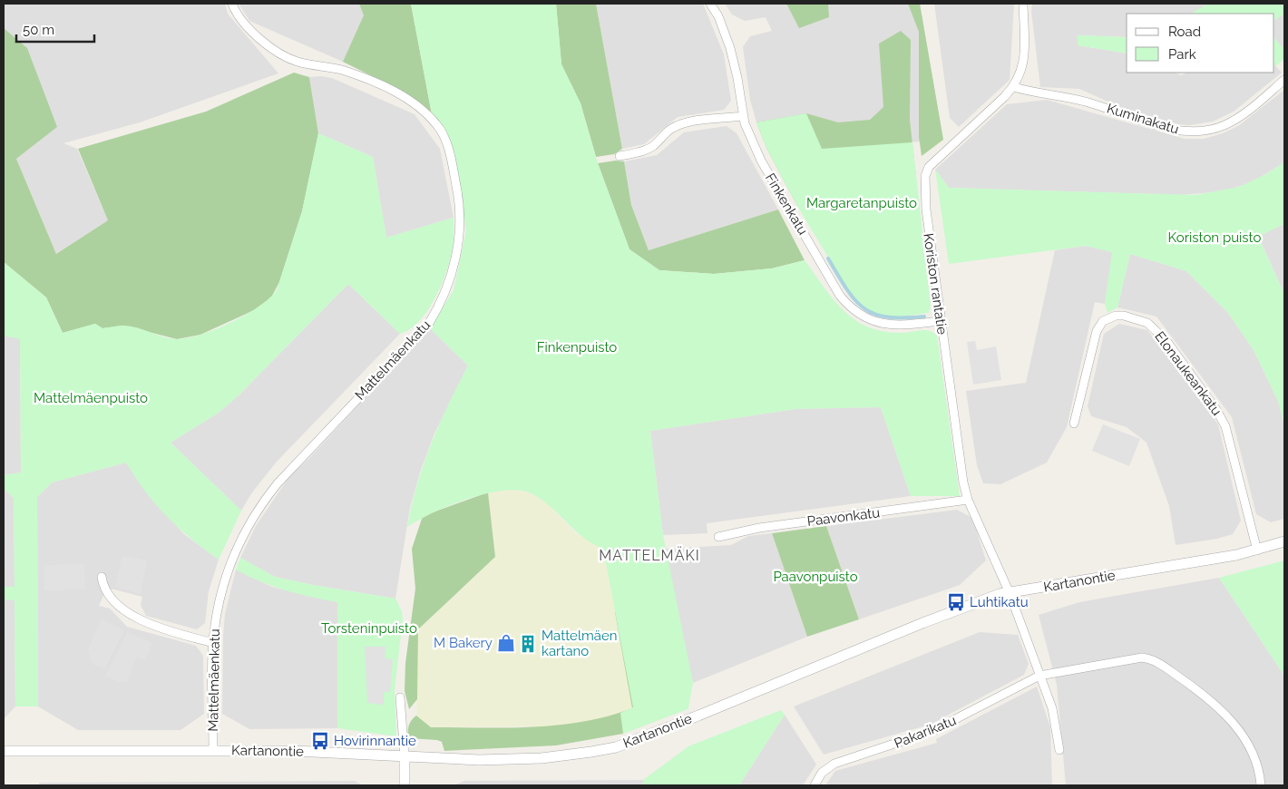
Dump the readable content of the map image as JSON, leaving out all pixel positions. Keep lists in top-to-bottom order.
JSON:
{
  "streets": {
    "street": [
      "Kuminakatu",
      "Finkenkatu",
      "Koriston rantatie",
      "Mattelmäenkatu",
      "Elonaukeankatu",
      "Paavonkatu",
      "Kartanontie",
      "Pakarikatu"
    ]
  },
  "crossings": [
    ["Kuminakatu", "Koriston rantatie"],
    ["Finkenkatu", "Koriston rantatie"],
    ["Koriston rantatie", "Paavonkatu"],
    ["Koriston rantatie", "Kartanontie"],
    ["Mattelmäenkatu", "Kartanontie"],
    ["Elonaukeankatu", "Kartanontie"]
  ],
  "districts": ["MATTELMÄKI"],
  "parks": [
    "Margaretanpuisto",
    "Koriston puisto",
    "Finkenpuisto",
    "Mattelmäenpuisto",
    "Paavonpuisto",
    "Torsteninpuisto"
  ],
  "places": {
    "bus stop": ["Luhtikatu", "Hovirinnantie"],
    "shop": ["M Bakery"],
    "building": ["Mattelmäen kartano"]
  },
  "legend": ["Road", "Park"],
  "scale_bar": "50 m"
}
